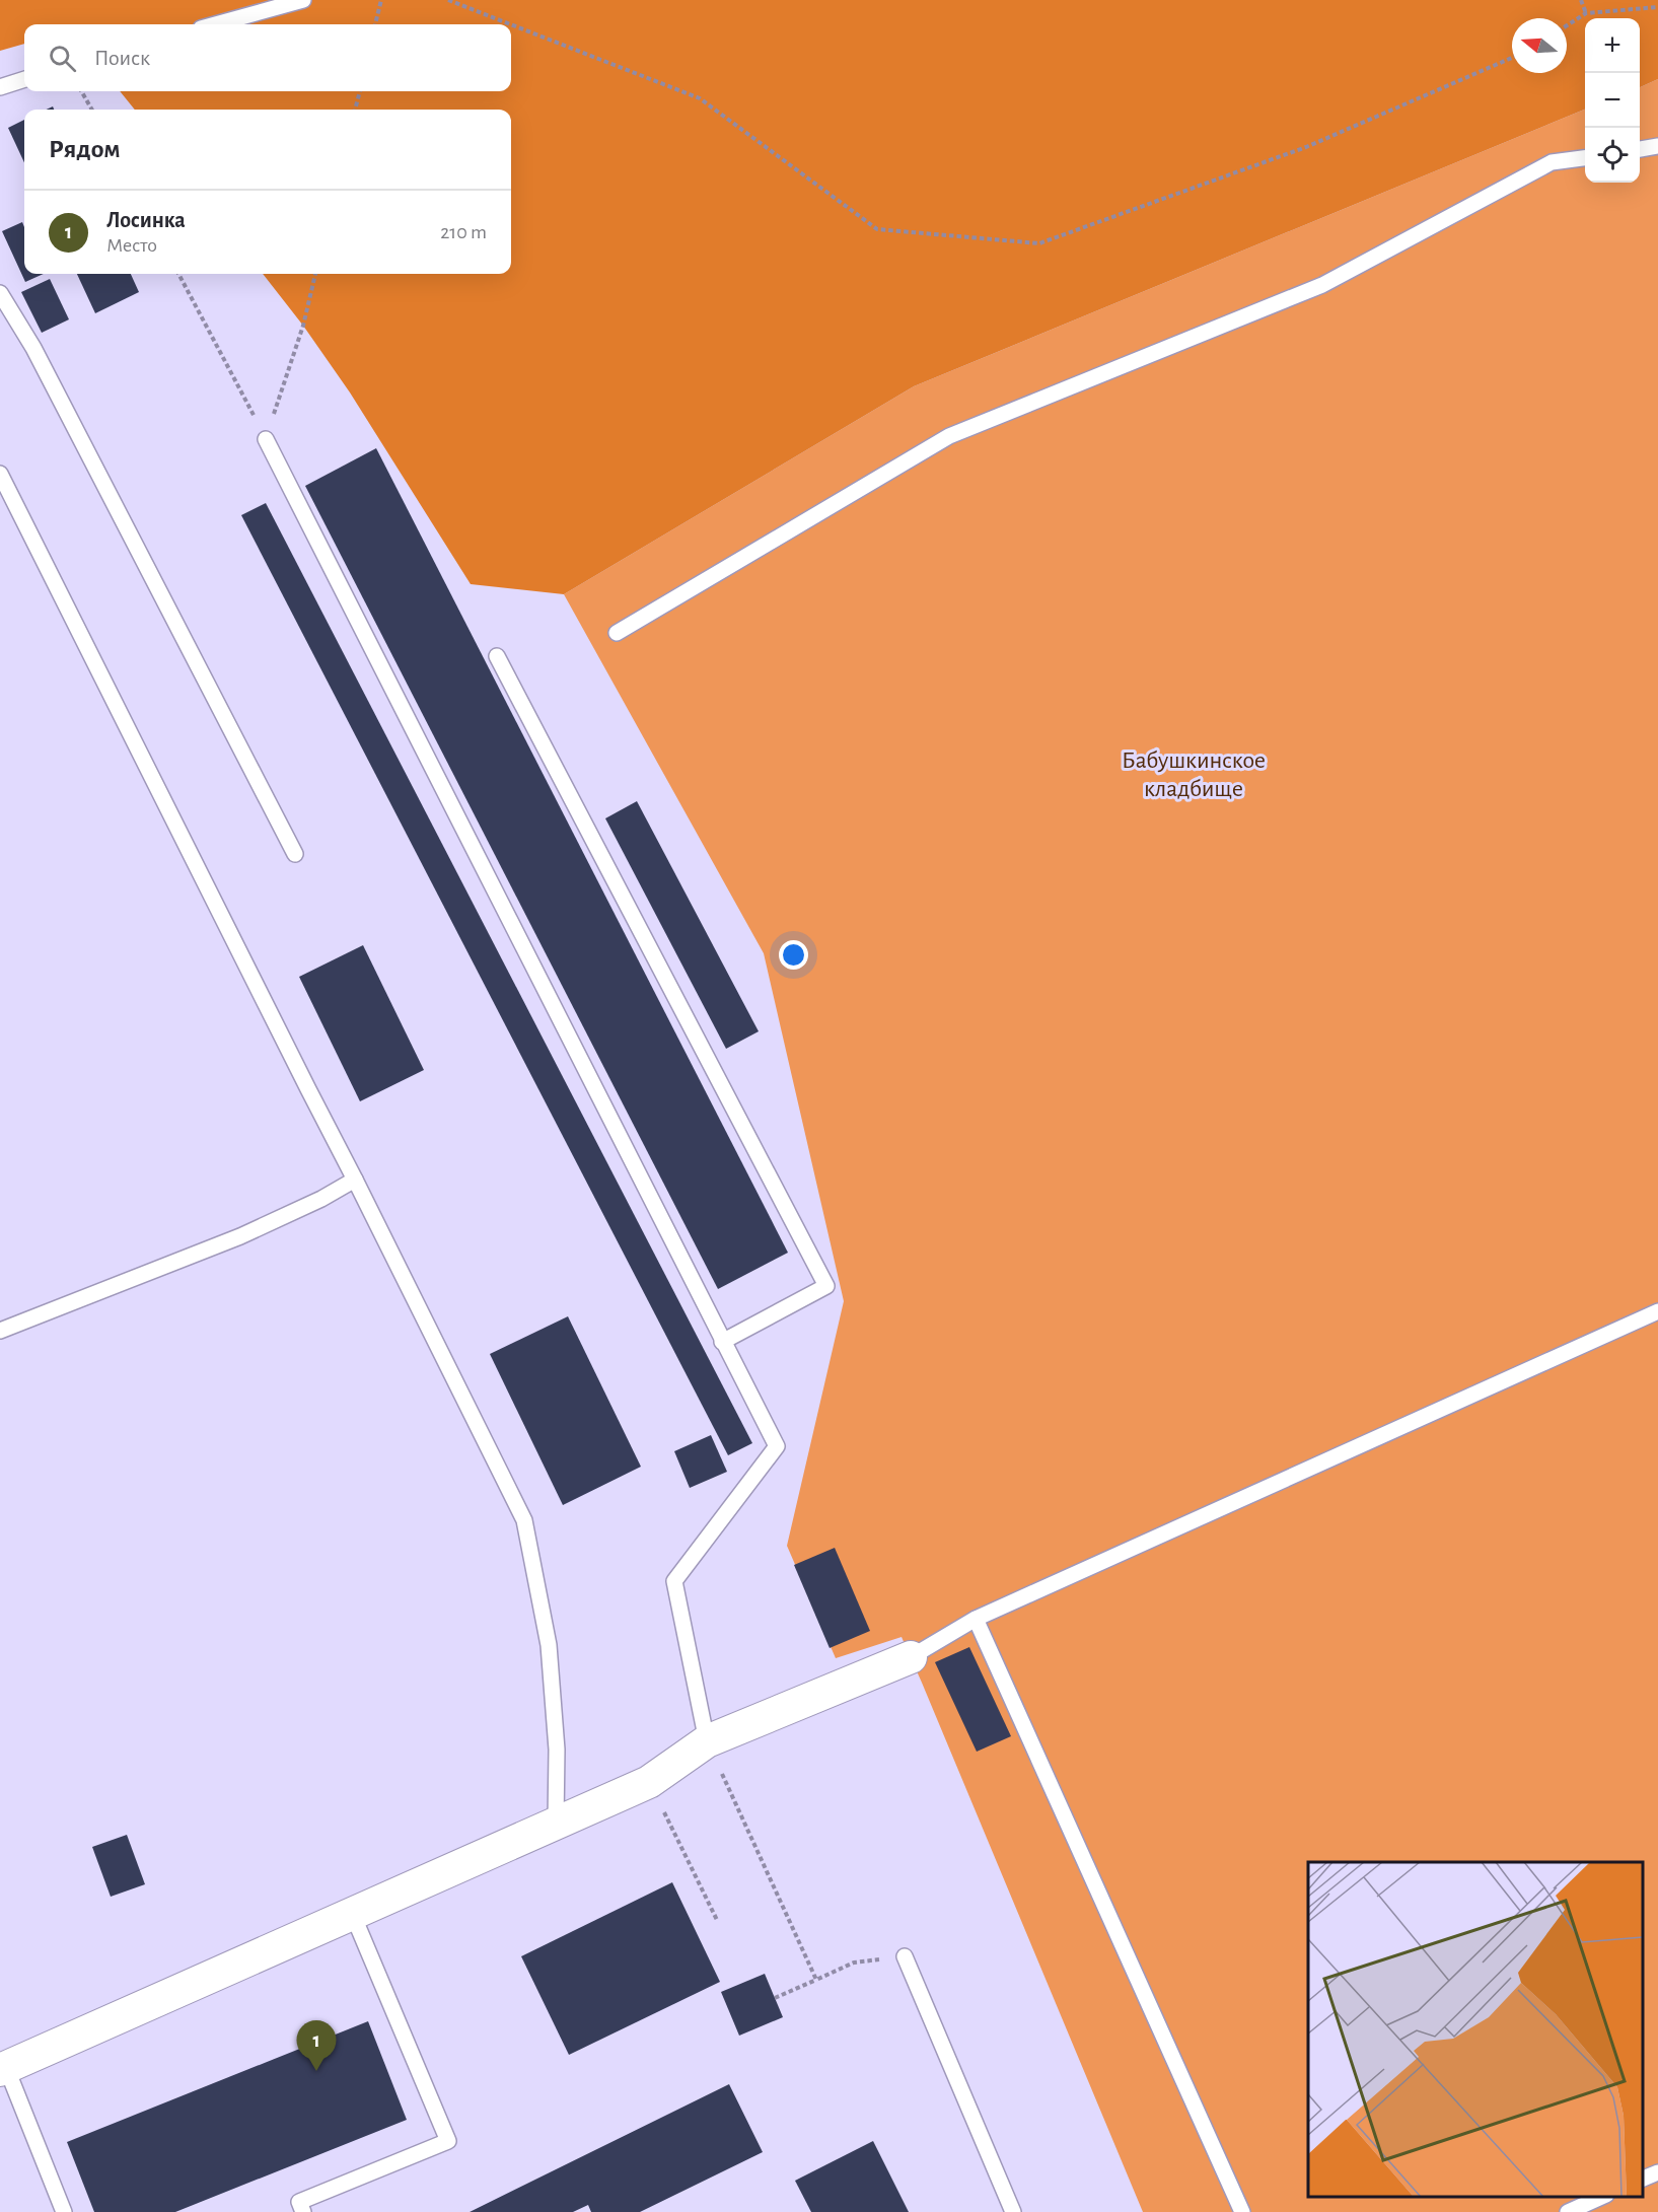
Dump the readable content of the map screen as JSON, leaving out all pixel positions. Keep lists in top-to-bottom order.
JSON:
{
  "parks": ["Бабушкинское кладбище"],
  "north": "left",
  "page": {
    "map_buttons": ["+", "−"],
    "search": "Поиск",
    "heading": "Рядом",
    "list": [
      {
        "mark": "1",
        "name": "Лосинка",
        "note": "Место",
        "value": "210 m"
      }
    ],
    "pins": "1"
  }
}
